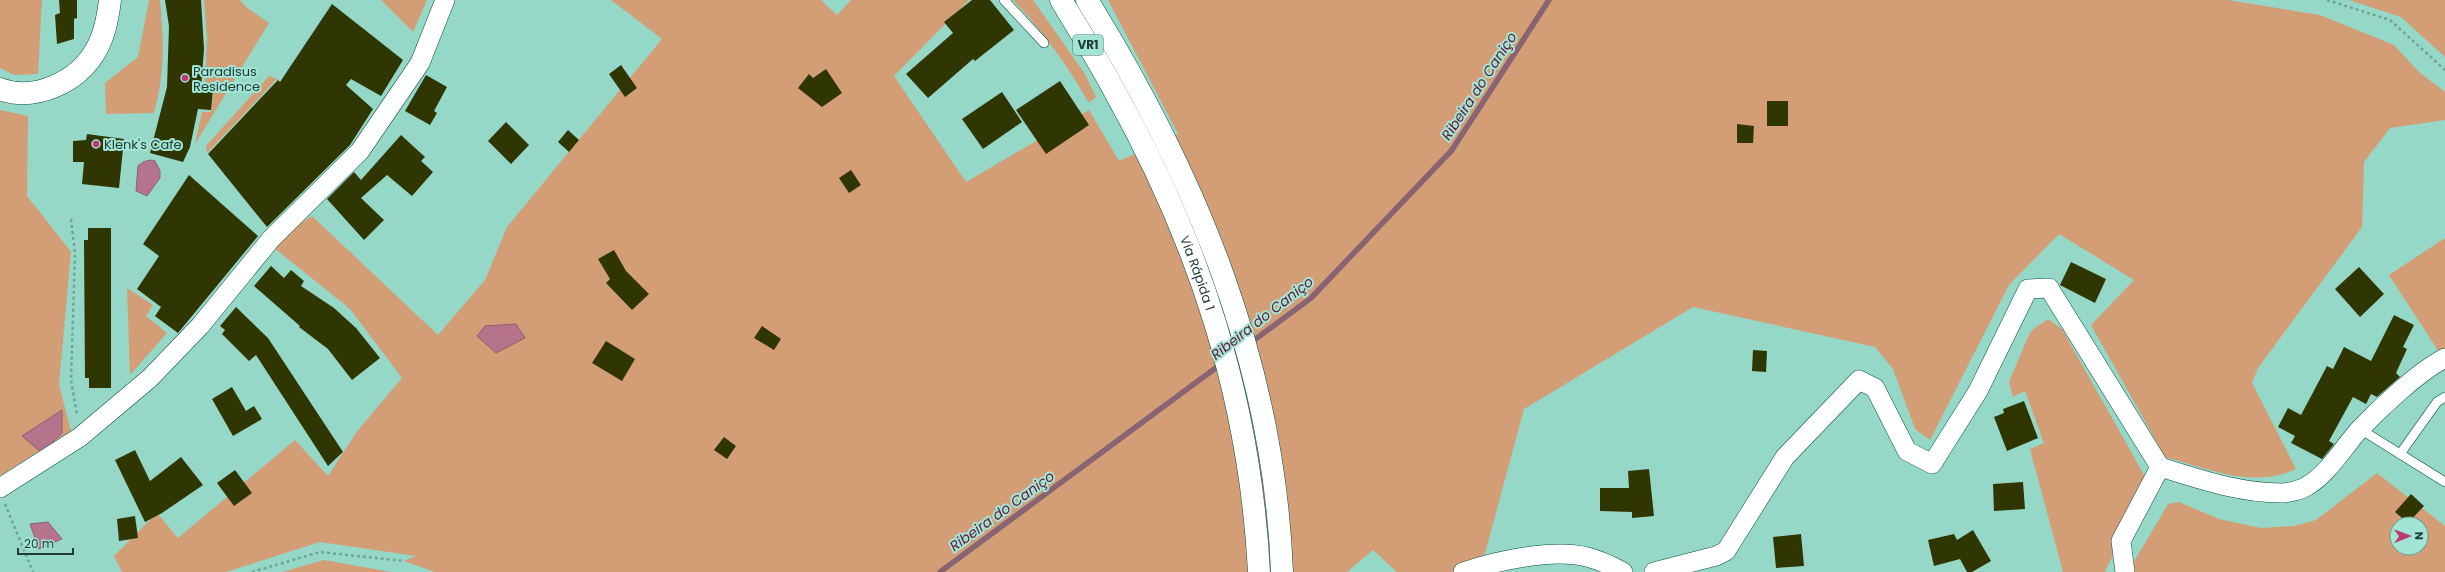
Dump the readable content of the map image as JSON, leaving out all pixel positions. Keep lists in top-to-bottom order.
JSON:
{
  "streets": {
    "main road": ["VR1", "Via Rápida 1"]
  },
  "water": ["Ribeira do Caniço"],
  "places": ["Paradisus Residence", "Klenk's Cafe"],
  "scale_bar": "20 m",
  "north": "right"
}
